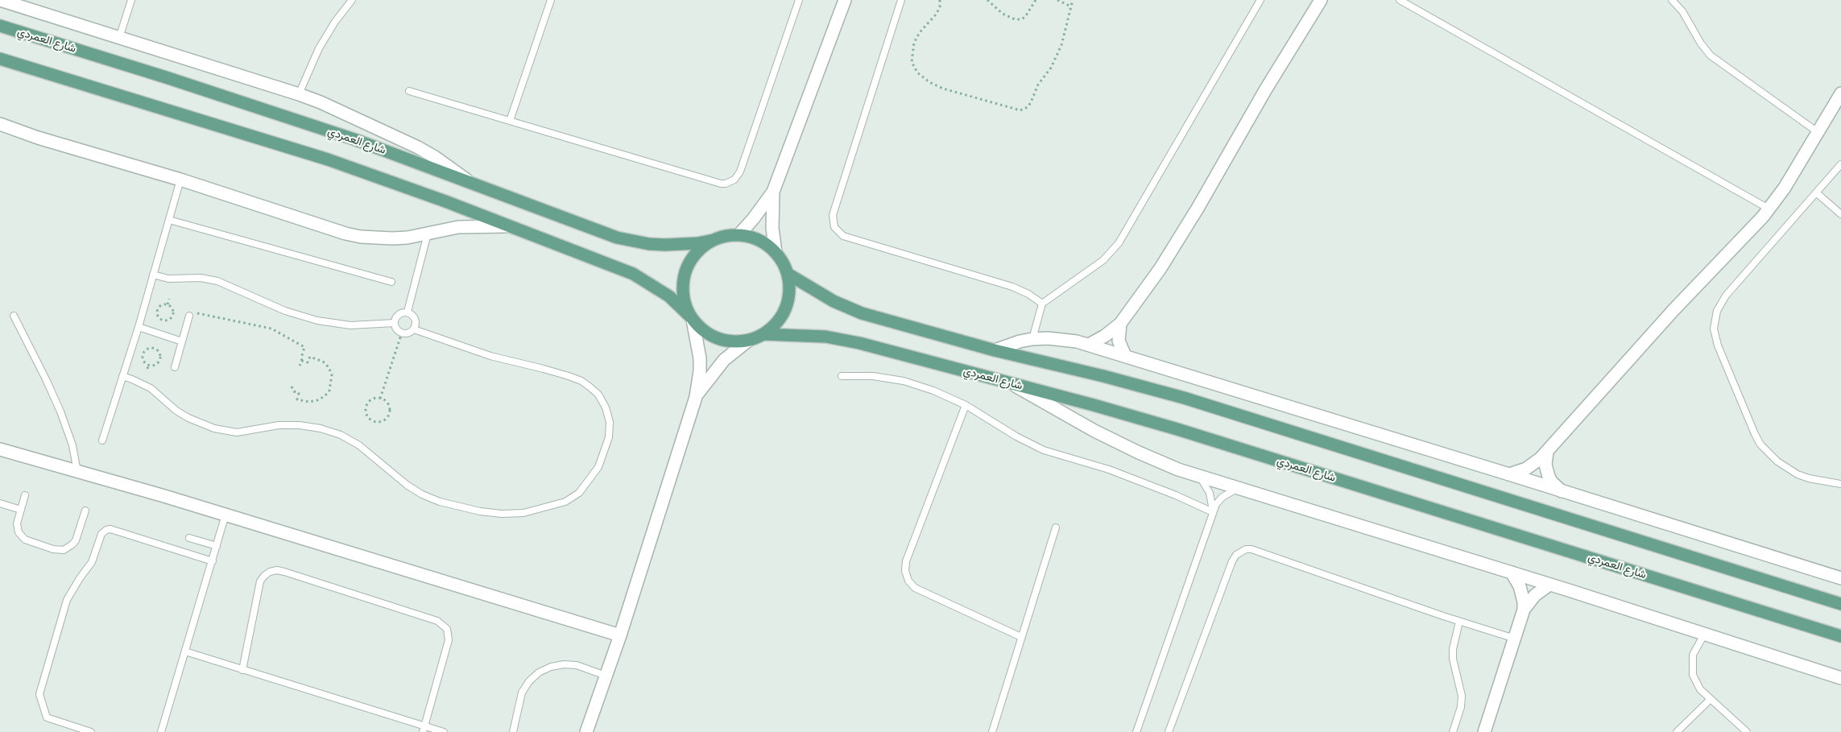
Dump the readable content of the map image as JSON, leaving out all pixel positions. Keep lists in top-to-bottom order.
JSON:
{
  "streets": {
    "main road": ["شارع العمردي"]
  }
}
